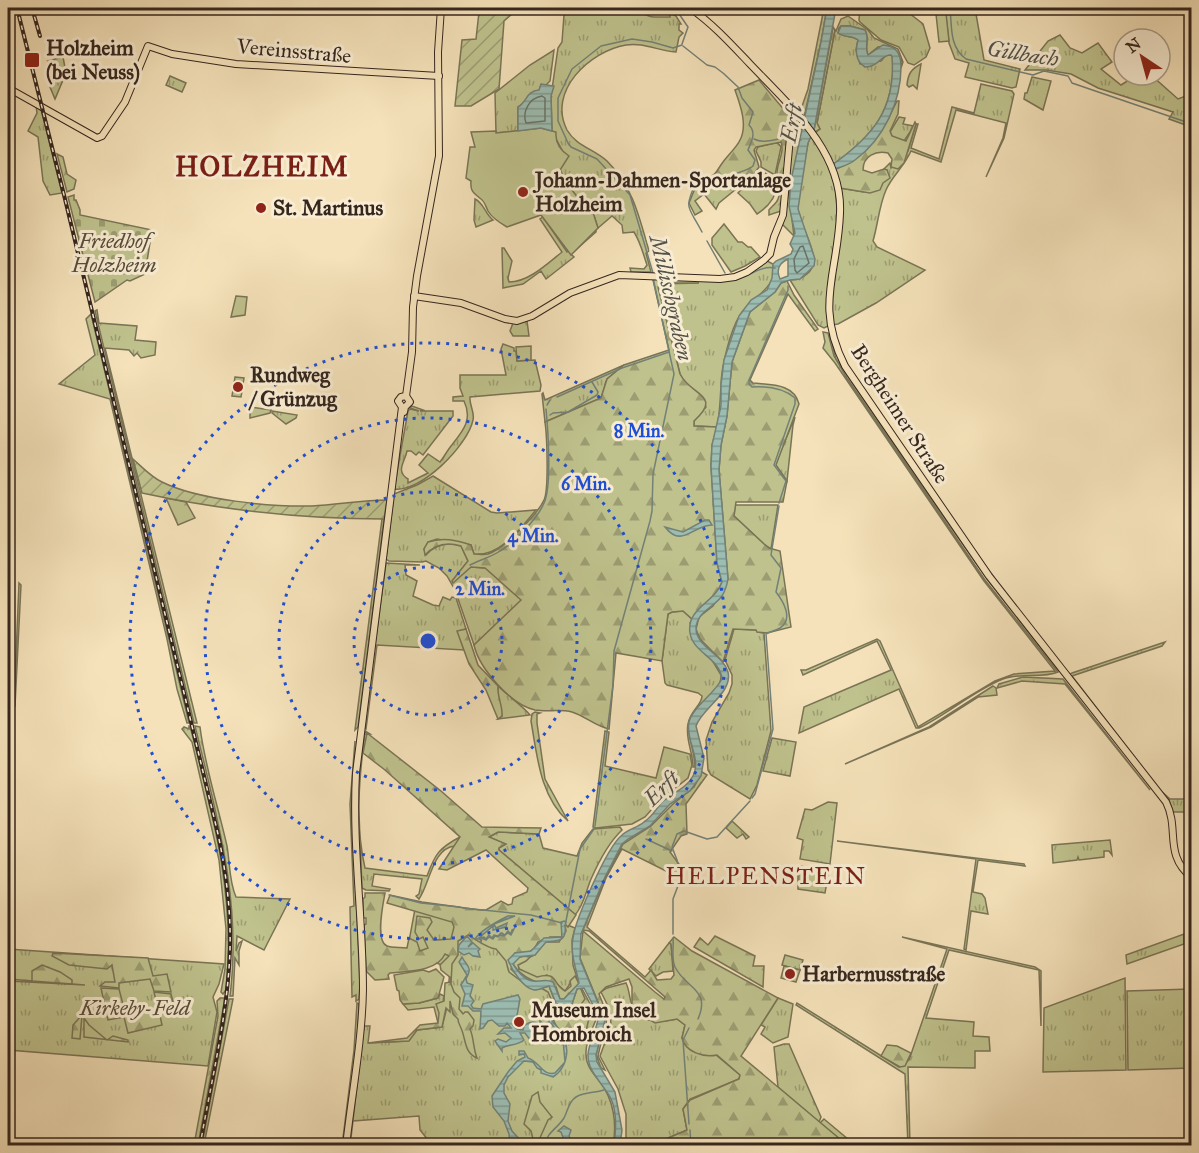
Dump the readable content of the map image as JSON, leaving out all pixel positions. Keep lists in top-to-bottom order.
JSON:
{
  "streets": {
    "main road": ["Vereinsstraße", "Bergheimer Straße"]
  },
  "districts": ["HOLZHEIM", "HELPENSTEIN"],
  "water": ["Gillbach", "Erft", "Millischgraben"],
  "parks": ["Friedhof Holzheim", "Kirkeby-Feld"],
  "places": {
    "transit": ["Holzheim (bei Neuss)"],
    "other": [
      "Johann-Dahmen-Sportanlage Holzheim",
      "St. Martinus",
      "Rundweg / Grünzug",
      "Harbernusstraße",
      "Museum Insel Hombroich"
    ]
  },
  "north": "top left",
  "rings": [
    "8 Min.",
    "6 Min.",
    "4 Min.",
    "2 Min."
  ]
}
